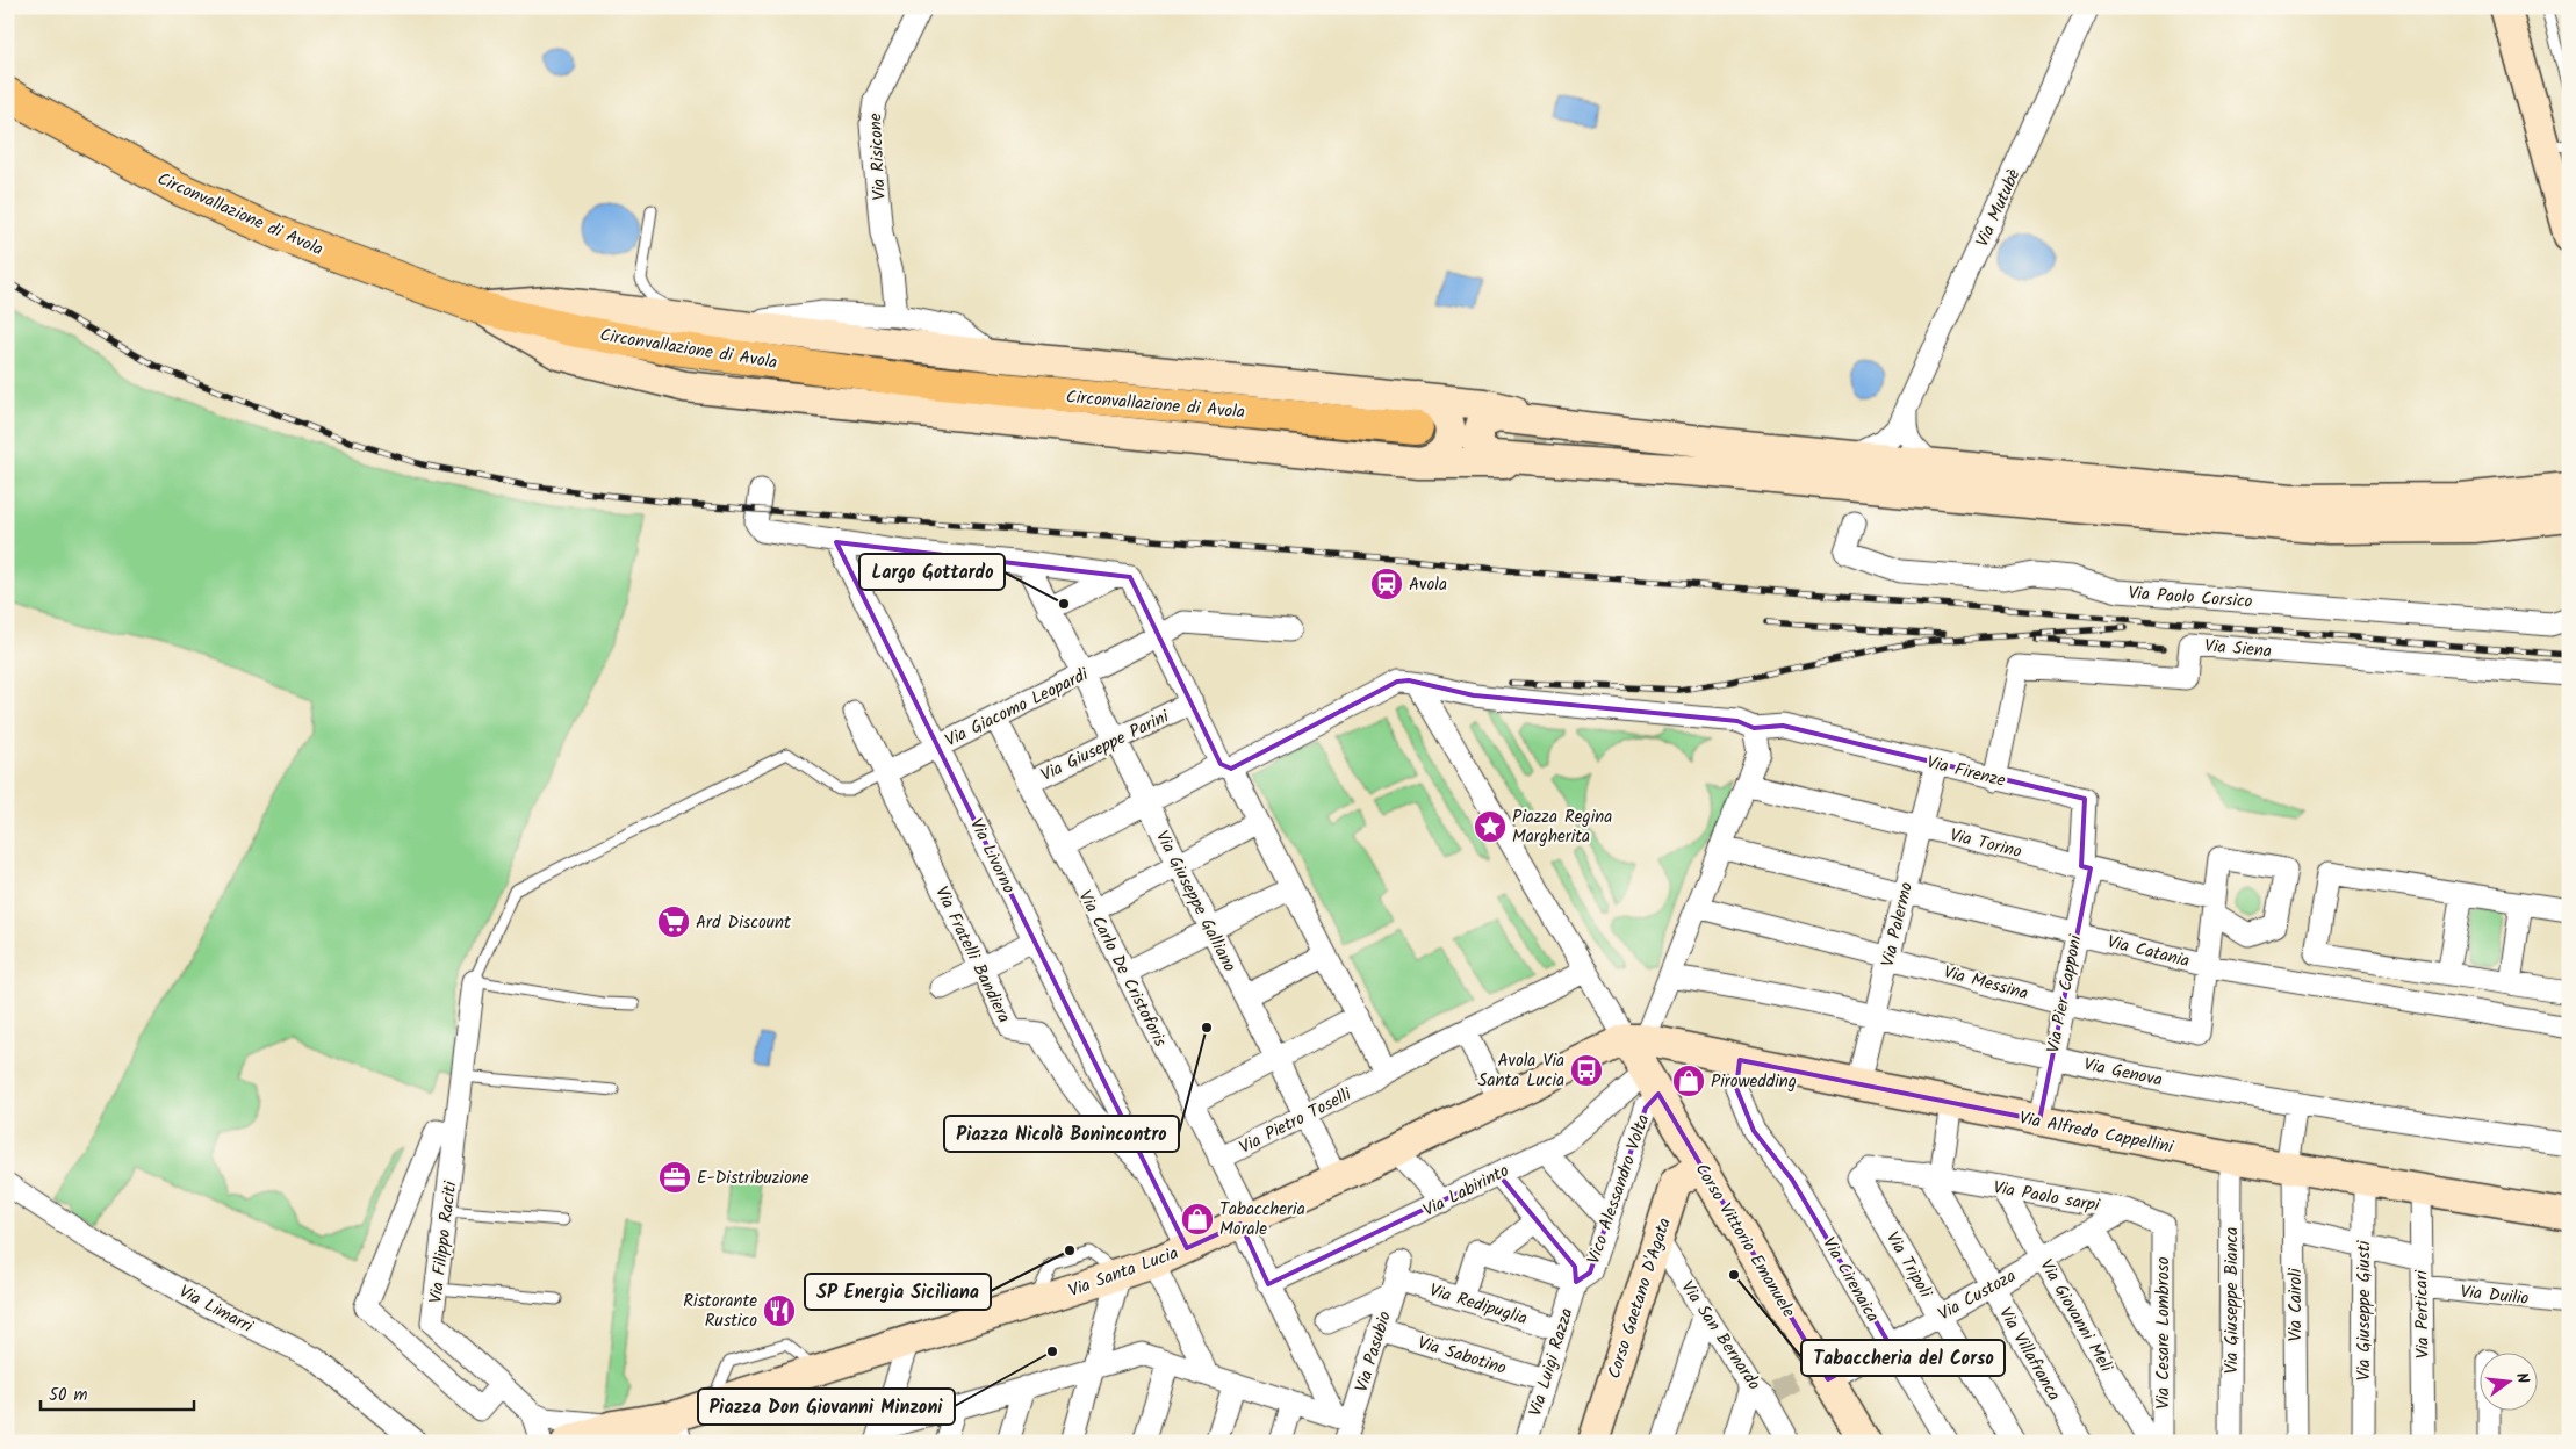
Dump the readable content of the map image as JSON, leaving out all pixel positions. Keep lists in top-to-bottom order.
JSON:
{
  "streets": {
    "main road": ["Circonvallazione di Avola"],
    "street": [
      "Via Risicone",
      "Via Mutubè",
      "Via Paolo Corsico",
      "Via Siena",
      "Via Giacomo Leopardi",
      "Via Giuseppe Parini",
      "Via Firenze",
      "Via Torino",
      "Via Livorno",
      "Via Giuseppe Galliano",
      "Via Palermo",
      "Via Catania",
      "Via Fratelli Bandiera",
      "Via Carlo De Cristoforis",
      "Via Messina",
      "Via Pier Capponi",
      "Via Genova",
      "Via Pietro Toselli",
      "Via Alfredo Cappellini",
      "Vico Alessandro Volta",
      "Via Labirinto",
      "Via Paolo sarpi",
      "Corso Vittorio Emanuele",
      "Via Filippo Raciti",
      "Via Tripoli",
      "Via Santa Lucia",
      "Via Cirenaica",
      "Via Custoza",
      "Via Duilio",
      "Corso Gaetano D'Agata",
      "Via Giuseppe Bianca",
      "Via Redipuglia",
      "Via Cairoli",
      "Via Limarri",
      "Via Giuseppe Giusti",
      "Via Perticari",
      "Via Giovanni Meli",
      "Via Cesare Lombroso",
      "Via San Bernardo",
      "Via Pasubio",
      "Via Villafranca",
      "Via Sabotino",
      "Via Luigi Razza"
    ]
  },
  "crossings": [
    ["Via Siena", "Via Firenze"],
    ["Via Giacomo Leopardi", "Via Livorno"],
    ["Via Giacomo Leopardi", "Via Giuseppe Galliano"],
    ["Via Giacomo Leopardi", "Via Fratelli Bandiera"],
    ["Via Giacomo Leopardi", "Via Carlo De Cristoforis"],
    ["Via Giuseppe Parini", "Via Giuseppe Galliano"],
    ["Via Giuseppe Parini", "Via Carlo De Cristoforis"],
    ["Via Firenze", "Via Torino"],
    ["Via Firenze", "Via Palermo"],
    ["Via Firenze", "Via Pier Capponi"],
    ["Via Torino", "Via Palermo"],
    ["Via Torino", "Via Catania"],
    ["Via Torino", "Via Messina"],
    ["Via Torino", "Via Pier Capponi"],
    ["Via Livorno", "Via Fratelli Bandiera"],
    ["Via Giuseppe Galliano", "Via Pietro Toselli"],
    ["Via Giuseppe Galliano", "Via Santa Lucia"],
    ["Via Palermo", "Via Catania"],
    ["Via Palermo", "Via Messina"],
    ["Via Palermo", "Via Genova"],
    ["Via Palermo", "Via Alfredo Cappellini"],
    ["Via Catania", "Via Messina"],
    ["Via Catania", "Via Pier Capponi"],
    ["Via Fratelli Bandiera", "Via Santa Lucia"],
    ["Via Carlo De Cristoforis", "Via Pietro Toselli"],
    ["Via Carlo De Cristoforis", "Via Labirinto"],
    ["Via Carlo De Cristoforis", "Via Santa Lucia"],
    ["Via Carlo De Cristoforis", "Via Pasubio"],
    ["Via Messina", "Via Pier Capponi"],
    ["Via Pier Capponi", "Via Genova"],
    ["Via Pier Capponi", "Via Alfredo Cappellini"],
    ["Via Genova", "Via Cairoli"],
    ["Via Alfredo Cappellini", "Corso Vittorio Emanuele"],
    ["Via Alfredo Cappellini", "Via Santa Lucia"],
    ["Via Alfredo Cappellini", "Via Cirenaica"],
    ["Via Alfredo Cappellini", "Via Giuseppe Bianca"],
    ["Via Alfredo Cappellini", "Via Cairoli"],
    ["Via Alfredo Cappellini", "Via Giuseppe Giusti"],
    ["Via Alfredo Cappellini", "Via Perticari"],
    ["Vico Alessandro Volta", "Via Labirinto"],
    ["Vico Alessandro Volta", "Corso Vittorio Emanuele"],
    ["Vico Alessandro Volta", "Via Luigi Razza"],
    ["Via Labirinto", "Corso Vittorio Emanuele"],
    ["Via Paolo sarpi", "Via Tripoli"],
    ["Via Paolo sarpi", "Via Custoza"],
    ["Via Paolo sarpi", "Via Giovanni Meli"],
    ["Via Paolo sarpi", "Via Cesare Lombroso"],
    ["Via Paolo sarpi", "Via Villafranca"],
    ["Corso Vittorio Emanuele", "Via Santa Lucia"],
    ["Corso Vittorio Emanuele", "Via Custoza"],
    ["Corso Vittorio Emanuele", "Corso Gaetano D'Agata"],
    ["Via Filippo Raciti", "Via Santa Lucia"],
    ["Via Tripoli", "Via Custoza"],
    ["Via Cirenaica", "Via Custoza"],
    ["Via Custoza", "Via Giovanni Meli"],
    ["Via Custoza", "Via Villafranca"],
    ["Via Duilio", "Via Perticari"],
    ["Corso Gaetano D'Agata", "Via San Bernardo"],
    ["Via Redipuglia", "Via Pasubio"],
    ["Via Redipuglia", "Via Luigi Razza"],
    ["Via Pasubio", "Via Sabotino"],
    ["Via Sabotino", "Via Luigi Razza"]
  ],
  "places": {
    "station": ["Avola"],
    "other": [
      "Largo Gottardo",
      "Piazza Nicolò Bonincontro",
      "SP Energia Siciliana",
      "Tabaccheria del Corso",
      "Piazza Don Giovanni Minzoni"
    ],
    "place": ["Piazza Regina Margherita"],
    "supermarket": ["Ard Discount"],
    "bus stop": ["Avola Via Santa Lucia"],
    "shop": ["Pirowedding", "Tabaccheria Morale"],
    "office": ["E-Distribuzione"],
    "restaurant": ["Ristorante Rustico"]
  },
  "scale_bar": "50 m",
  "north": "right"
}
